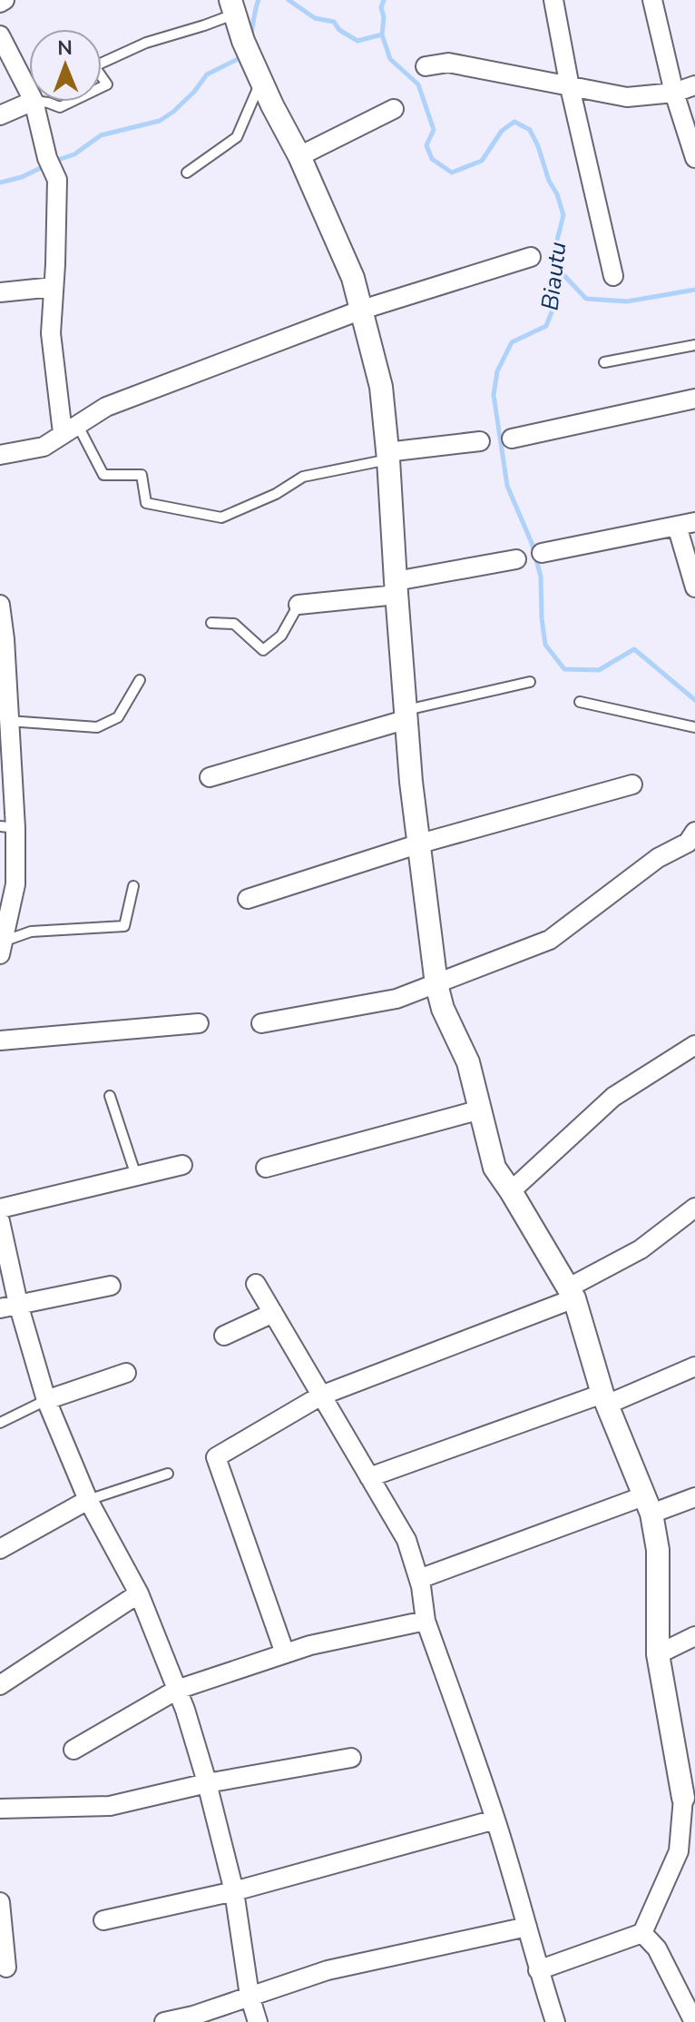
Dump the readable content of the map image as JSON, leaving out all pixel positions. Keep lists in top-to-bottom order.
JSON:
{
  "water": ["Biautu"],
  "north": "top"
}
